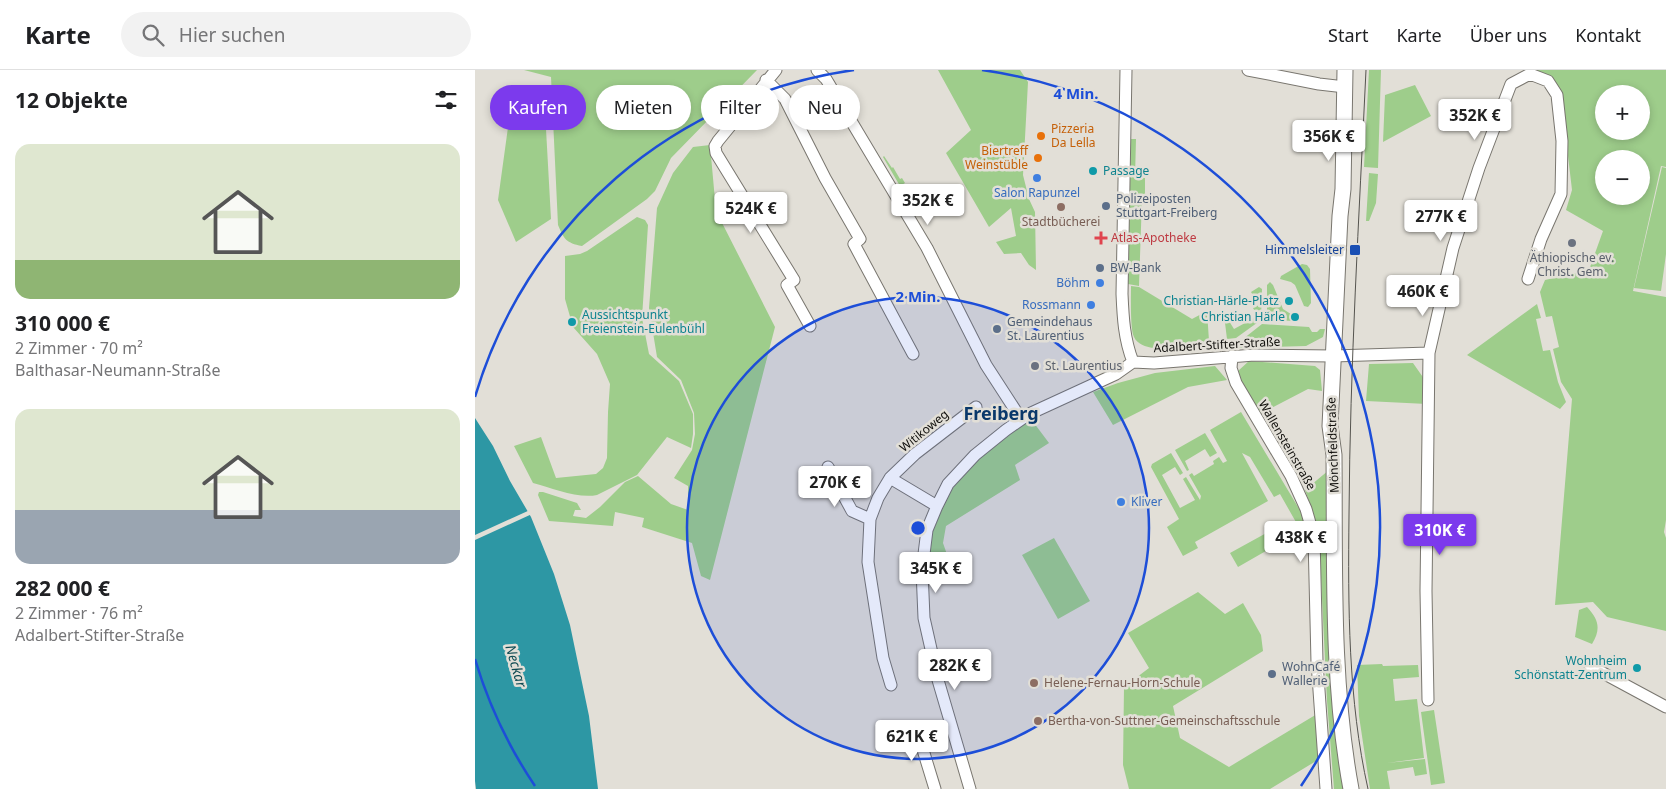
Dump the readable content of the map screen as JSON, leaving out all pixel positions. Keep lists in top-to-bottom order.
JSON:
{
  "streets": {
    "main road": ["Mönchfeldstraße"],
    "street": ["Adalbert-Stifter-Straße", "Witikoweg", "Wallensteinstraße"]
  },
  "crossings": [
    ["Adalbert-Stifter-Straße", "Wallensteinstraße"],
    ["Adalbert-Stifter-Straße", "Mönchfeldstraße"]
  ],
  "districts": ["Freiberg"],
  "water": ["Neckar"],
  "places": {
    "other": [
      "Pizzeria Da Lella",
      "Biertreff Weinstüble",
      "Passage",
      "Salon Rapunzel",
      "Polizeiposten Stuttgart-Freiberg",
      "Stadtbücherei",
      "Äthiopische ev. Christ. Gem.",
      "BW-Bank",
      "Böhm",
      "Christian-Härle-Platz",
      "Rossmann",
      "Christian Härle",
      "Aussichtspunkt Freienstein-Eulenbühl",
      "Gemeindehaus St. Laurentius",
      "St. Laurentius",
      "Kliver",
      "Wohnheim Schönstatt-Zentrum",
      "WohnCafé Wallerie",
      "Helene-Fernau-Horn-Schule",
      "Bertha-von-Suttner-Gemeinschaftsschule"
    ],
    "health": ["Atlas-Apotheke"],
    "transit": ["Himmelsleiter"]
  },
  "page": {
    "header": "Karte",
    "search": "Hier suchen",
    "nav": [
      "Start",
      "Karte",
      "Über uns",
      "Kontakt"
    ],
    "heading": "12 Objekte",
    "map_buttons": ["+", "−"],
    "chip": [
      "Kaufen",
      "Mieten",
      "Filter",
      "Neu"
    ],
    "price": [
      "352K €",
      "356K €",
      "352K €",
      "524K €",
      "277K €",
      "460K €",
      "270K €",
      "310K €",
      "438K €",
      "345K €",
      "282K €",
      "621K €"
    ],
    "list": [
      {
        "name": "310 000 €",
        "note": "2 Zimmer · 70 m² · Balthasar-Neumann-Straße"
      },
      {
        "name": "282 000 €",
        "note": "2 Zimmer · 76 m² · Adalbert-Stifter-Straße"
      }
    ]
  },
  "rings": ["4 Min.", "2 Min."]
}
